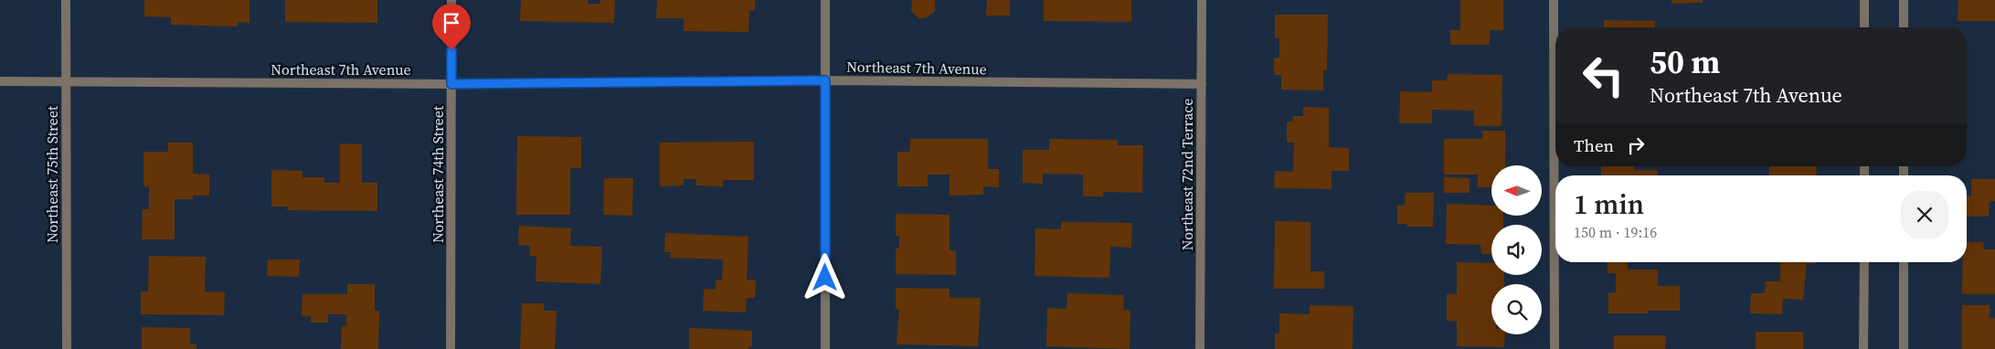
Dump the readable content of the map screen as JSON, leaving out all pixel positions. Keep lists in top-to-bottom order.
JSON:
{
  "streets": {
    "street": [
      "Northeast 7th Avenue",
      "Northeast 75th Street",
      "Northeast 74th Street",
      "Northeast 72nd Terrace"
    ]
  },
  "crossings": [
    ["Northeast 7th Avenue", "Northeast 75th Street"],
    ["Northeast 7th Avenue", "Northeast 74th Street"],
    ["Northeast 7th Avenue", "Northeast 72nd Terrace"]
  ],
  "north": "left",
  "page": {
    "turn": ["50 m", "Northeast 7th Avenue"],
    "then": "Then",
    "heading": ["1 min", "150 m · 19:16"]
  }
}
